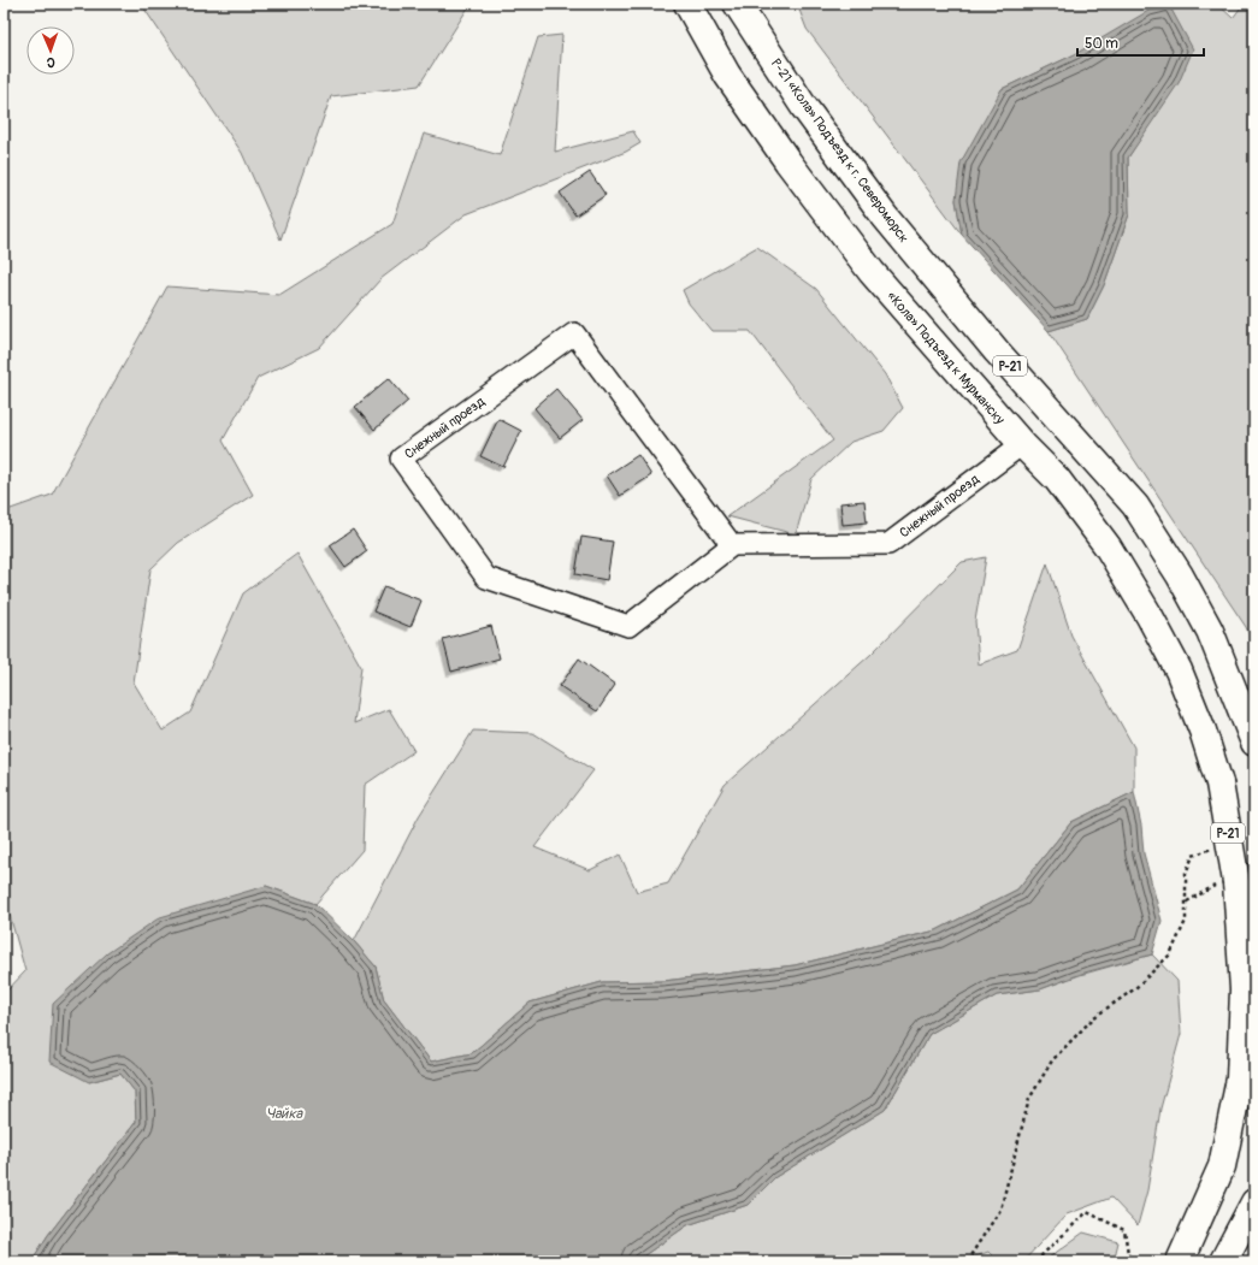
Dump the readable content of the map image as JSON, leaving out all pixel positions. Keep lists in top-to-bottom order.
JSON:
{
  "streets": {
    "main road": ["Р-21 «Кола» Подъезд к г. Североморск", "«Кола» Подъезд к Мурманску", "Р-21"],
    "street": ["Снежный проезд"]
  },
  "crossings": [
    ["«Кола» Подъезд к Мурманску", "Р-21"],
    ["«Кола» Подъезд к Мурманску", "Снежный проезд"],
    ["Р-21", "Снежный проезд"]
  ],
  "water": ["Чайка"],
  "scale_bar": "50 m",
  "north": "bottom"
}
